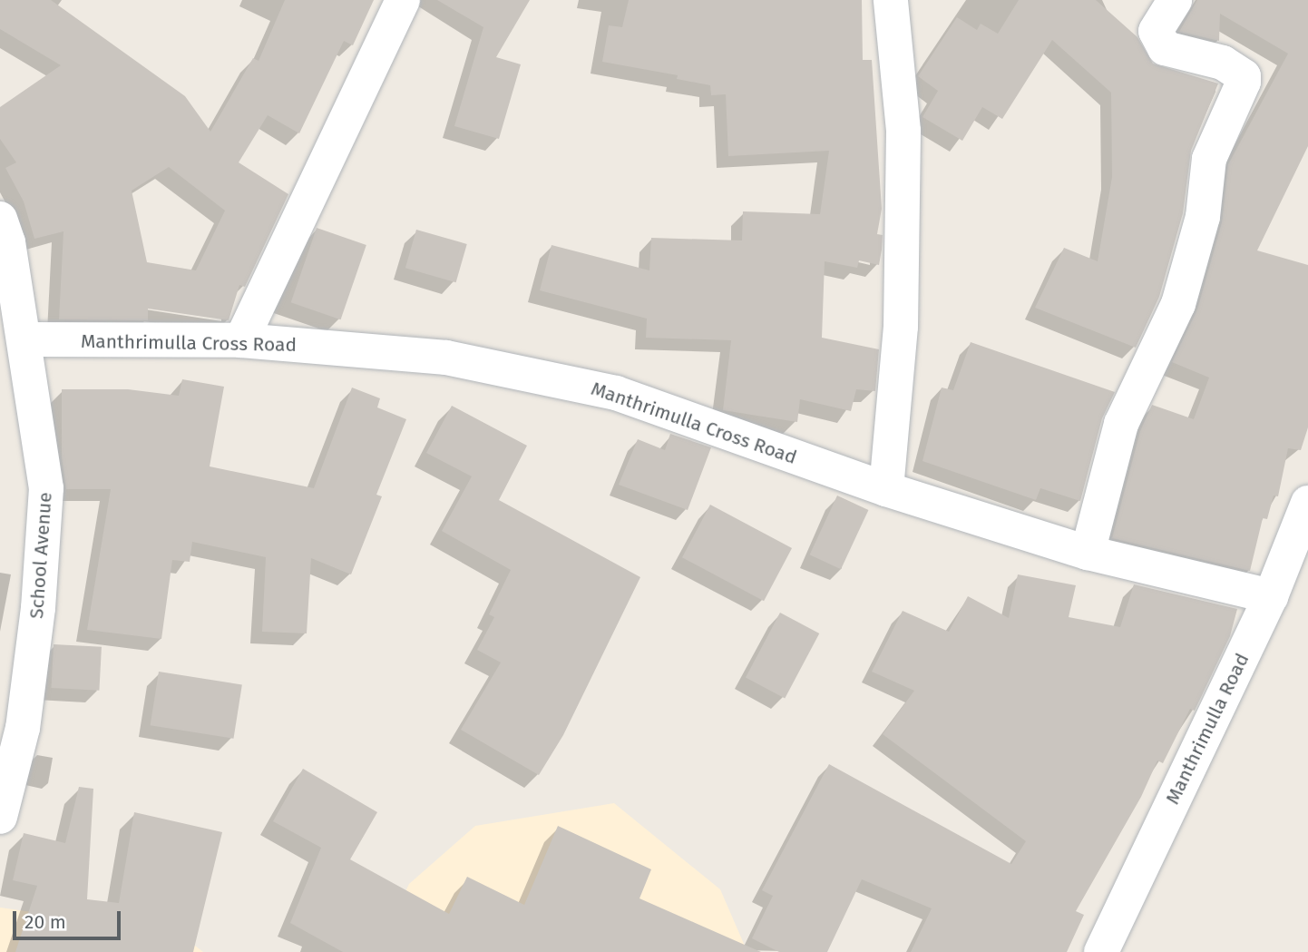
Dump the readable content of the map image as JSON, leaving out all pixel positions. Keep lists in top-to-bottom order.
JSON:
{
  "streets": {
    "street": ["Manthrimulla Cross Road", "School Avenue", "Manthrimulla Road"]
  },
  "crossings": [
    ["Manthrimulla Cross Road", "School Avenue"],
    ["Manthrimulla Cross Road", "Manthrimulla Road"]
  ],
  "scale_bar": "20 m"
}
